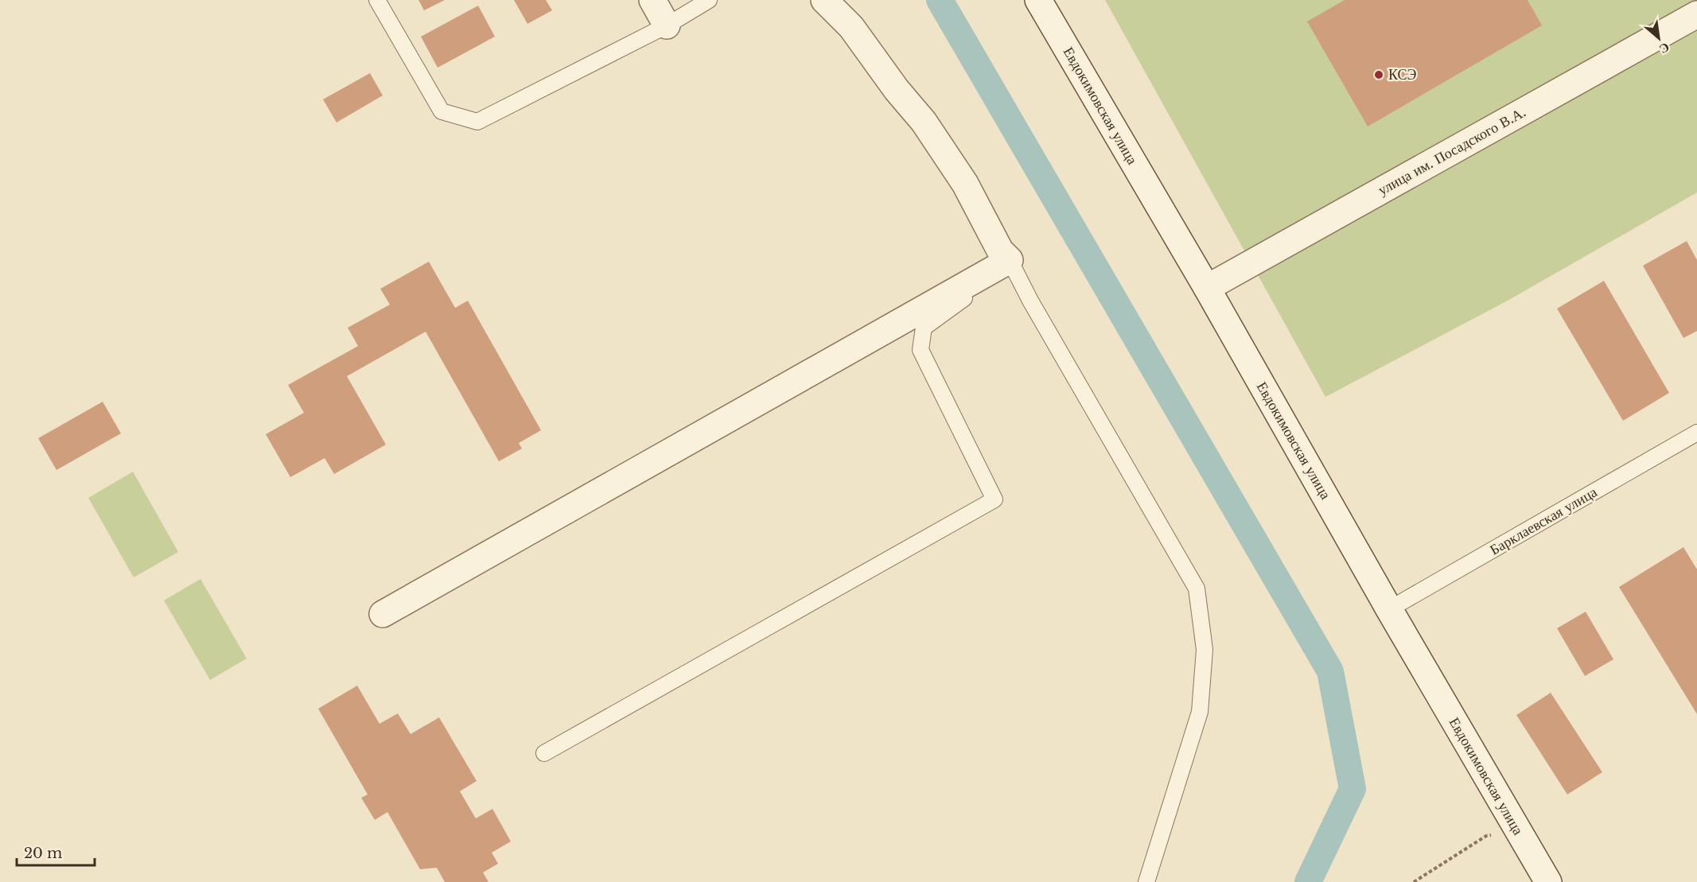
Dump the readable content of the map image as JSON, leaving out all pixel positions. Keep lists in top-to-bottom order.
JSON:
{
  "streets": {
    "street": ["Евдокимовская улица", "улица им. Посадского В.А."],
    "lane": ["Барклаевская улица"]
  },
  "crossings": [
    ["Евдокимовская улица", "улица им. Посадского В.А."],
    ["Евдокимовская улица", "Барклаевская улица"]
  ],
  "places": ["КСЭ"],
  "scale_bar": "20 m",
  "north": "bottom right"
}
